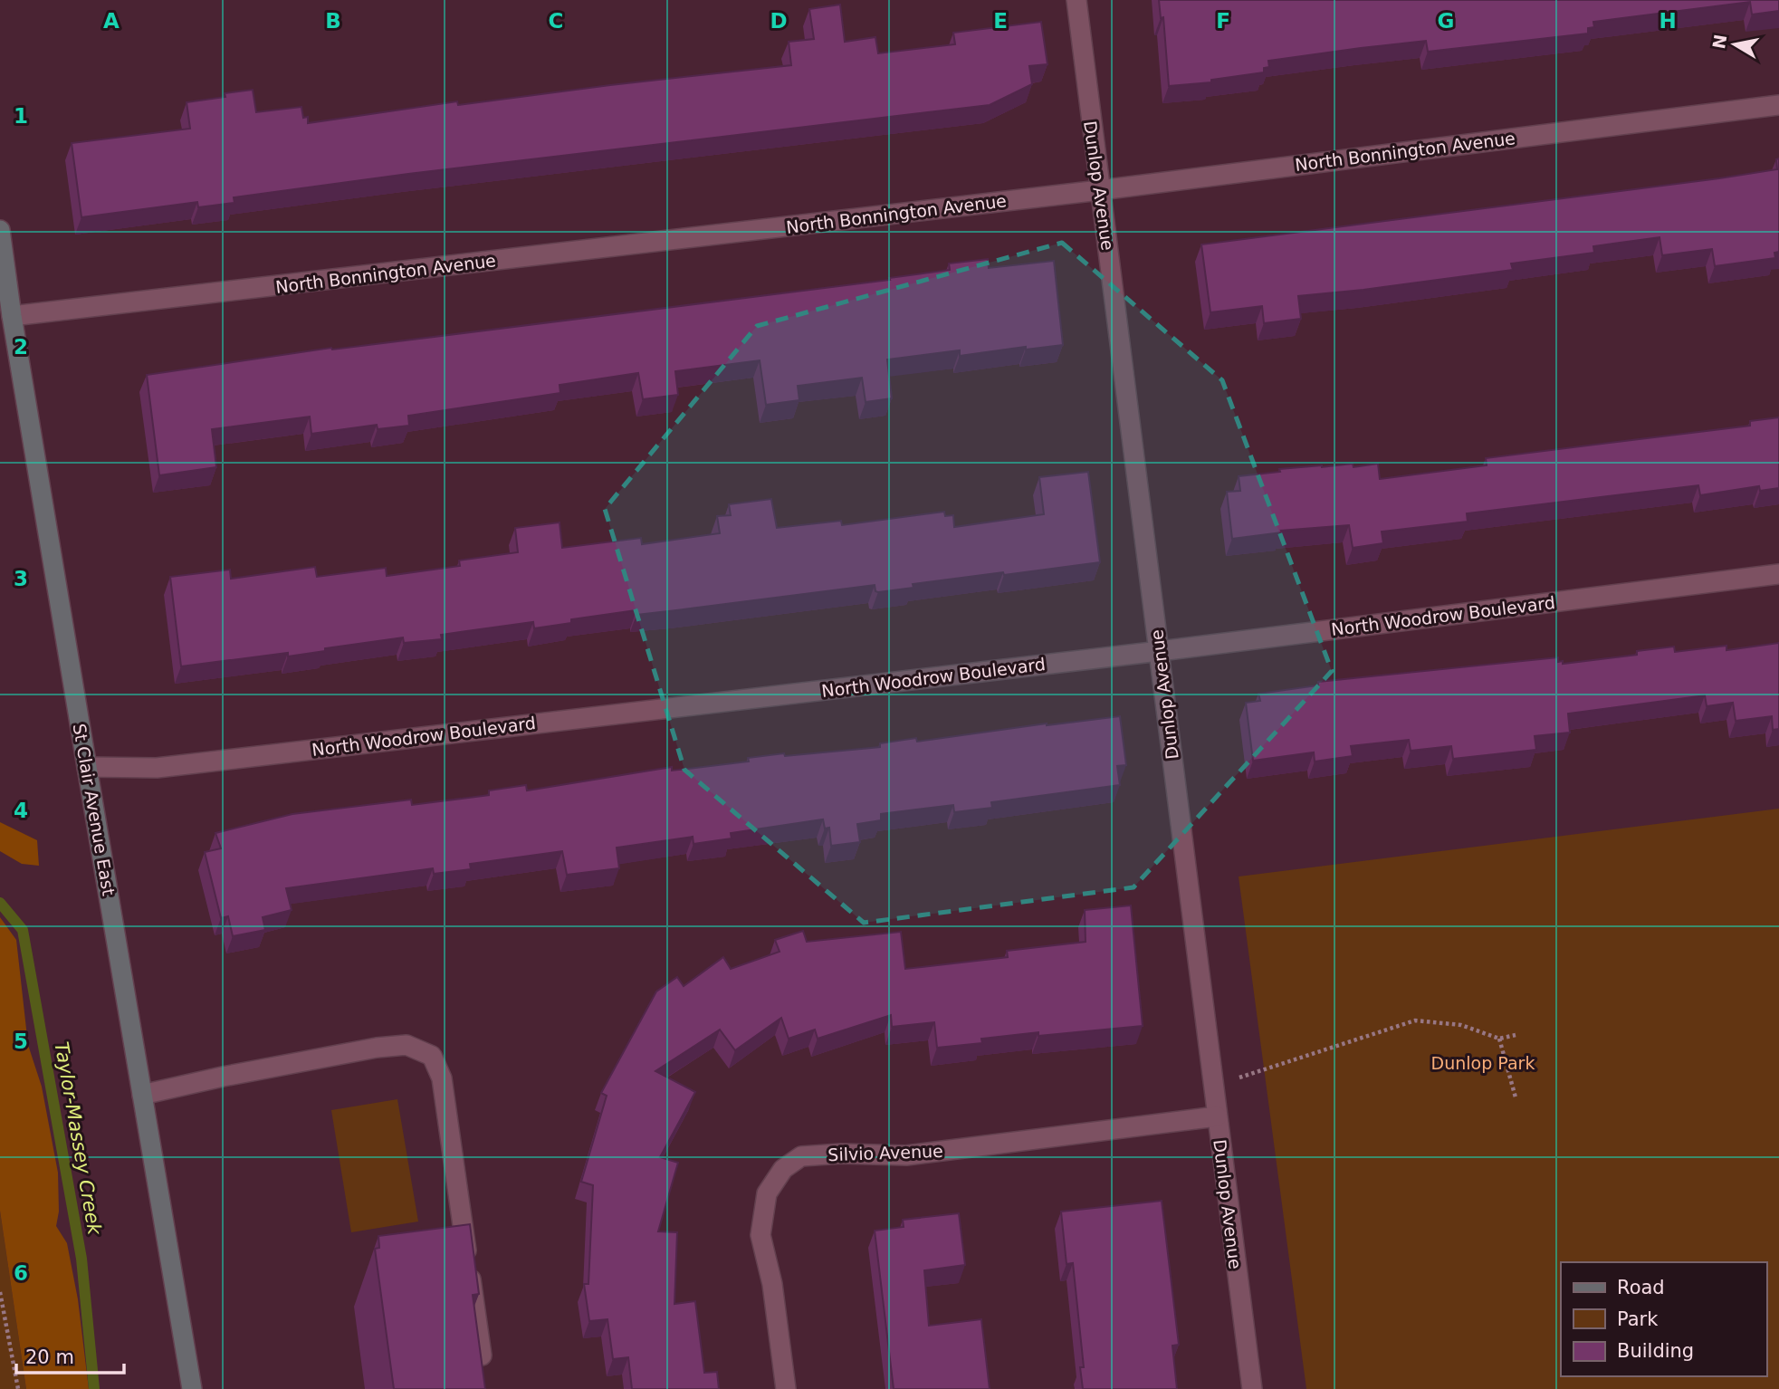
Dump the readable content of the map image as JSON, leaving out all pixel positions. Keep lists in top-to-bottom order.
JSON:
{
  "streets": {
    "main road": ["St Clair Avenue East"],
    "street": [
      "North Bonnington Avenue",
      "Dunlop Avenue",
      "North Woodrow Boulevard",
      "Silvio Avenue"
    ]
  },
  "crossings": [
    ["North Bonnington Avenue", "Dunlop Avenue"],
    ["North Bonnington Avenue", "St Clair Avenue East"],
    ["Dunlop Avenue", "North Woodrow Boulevard"],
    ["Dunlop Avenue", "Silvio Avenue"],
    ["North Woodrow Boulevard", "St Clair Avenue East"]
  ],
  "water": ["Taylor-Massey Creek"],
  "parks": ["Dunlop Park"],
  "legend": ["Road", "Park", "Building"],
  "scale_bar": "20 m",
  "north": "left",
  "grid": {
    "columns": [
      "A",
      "B",
      "C",
      "D",
      "E",
      "F",
      "G",
      "H"
    ],
    "rows": [
      "1",
      "2",
      "3",
      "4",
      "5",
      "6"
    ]
  }
}
